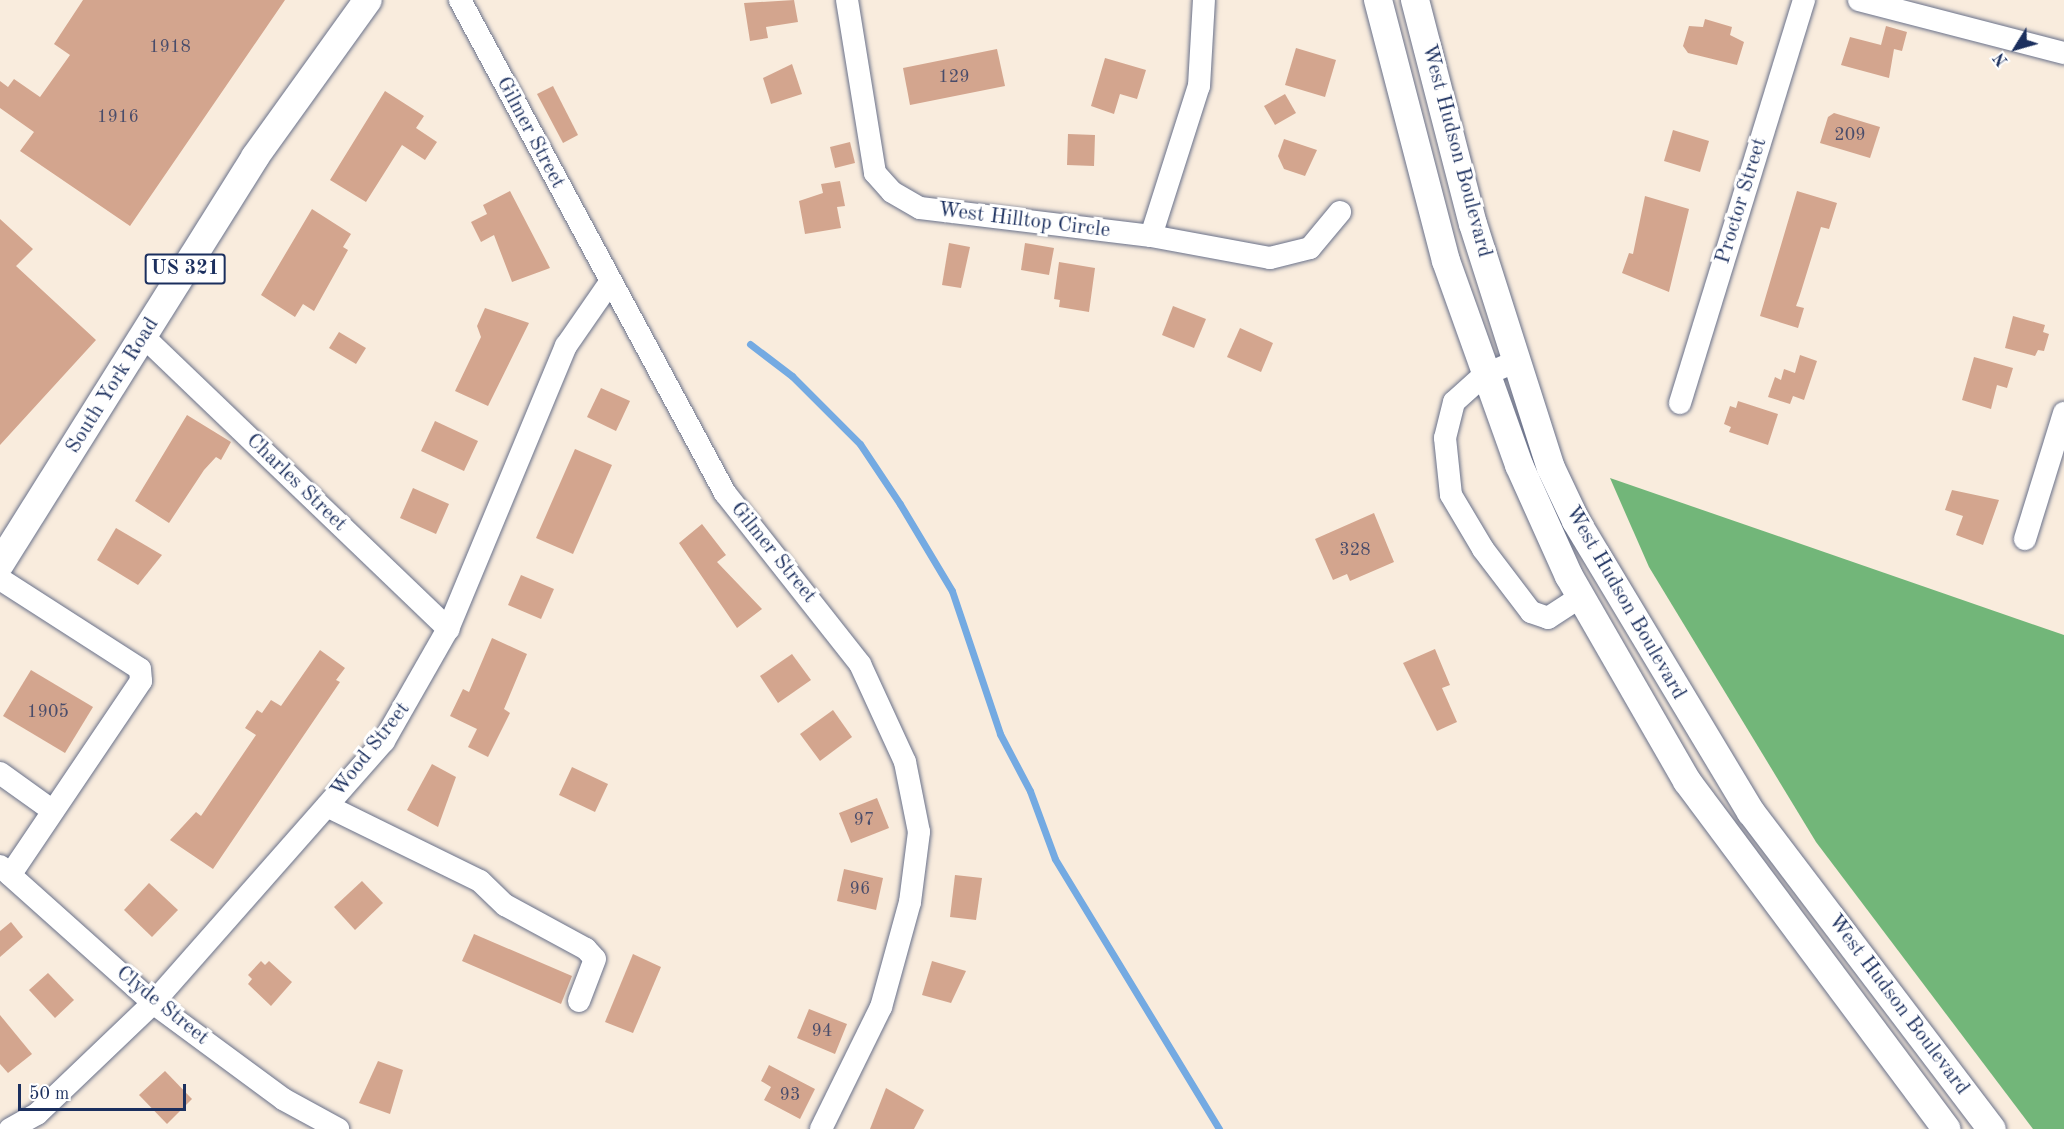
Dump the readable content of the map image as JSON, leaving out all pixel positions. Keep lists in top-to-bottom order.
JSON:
{
  "streets": {
    "main road": ["West Hudson Boulevard", "US 321", "South York Road"],
    "street": [
      "Gilmer Street",
      "Proctor Street",
      "West Hilltop Circle",
      "Charles Street",
      "Wood Street",
      "Clyde Street"
    ]
  },
  "crossings": [
    ["Gilmer Street", "Wood Street"],
    ["South York Road", "Charles Street"],
    ["Charles Street", "Wood Street"],
    ["Wood Street", "Clyde Street"]
  ],
  "house_numbers": [
    "1918",
    "129",
    "1916",
    "209",
    "328",
    "1905",
    "97",
    "96",
    "94",
    "93"
  ],
  "scale_bar": "50 m",
  "north": "bottom left"
}
